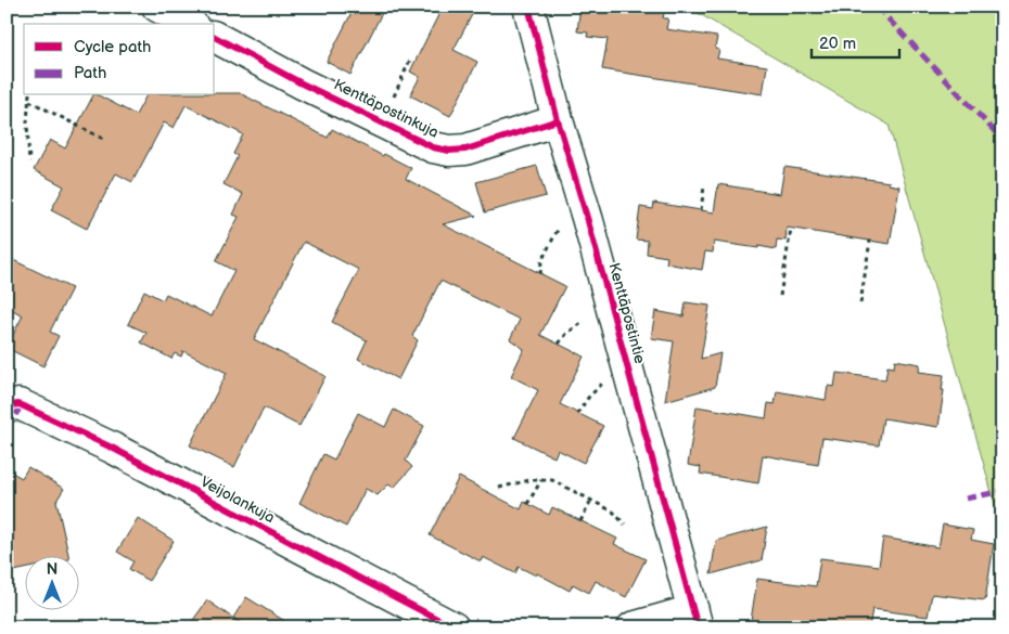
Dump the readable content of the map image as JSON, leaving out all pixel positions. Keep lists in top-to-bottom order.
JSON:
{
  "streets": {
    "street": ["Kenttäpostinkuja", "Kenttäpostintie", "Veijolankuja"]
  },
  "crossings": [
    ["Kenttäpostinkuja", "Kenttäpostintie"]
  ],
  "legend": ["Cycle path", "Path"],
  "scale_bar": "20 m",
  "north": "top"
}
